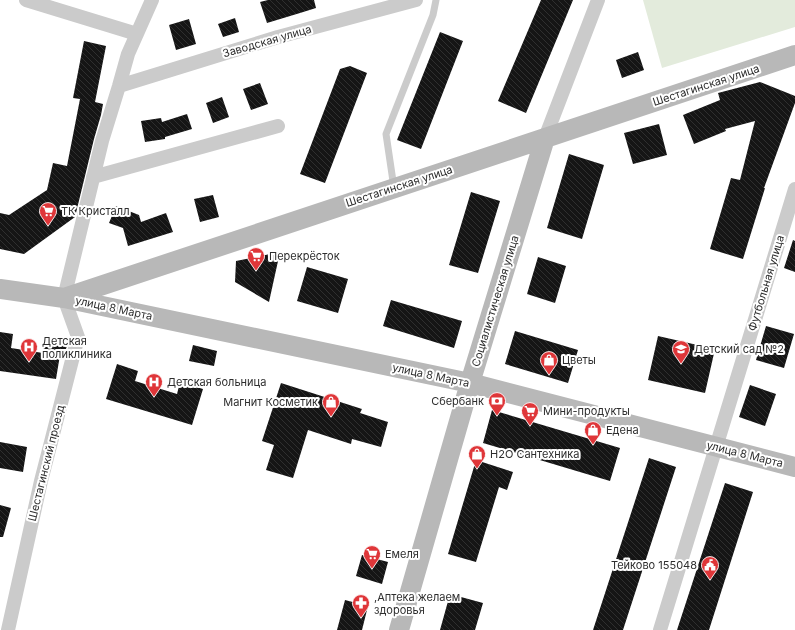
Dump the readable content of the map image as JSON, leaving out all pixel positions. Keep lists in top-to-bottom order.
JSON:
{
  "streets": {
    "street": [
      "Заводская улица",
      "Шестагинская улица",
      "Футбольная улица",
      "Социалистическая улица",
      "улица 8 Марта",
      "Шестагинский проезд"
    ]
  },
  "crossings": [
    ["Шестагинская улица", "Социалистическая улица"],
    ["Шестагинская улица", "улица 8 Марта"],
    ["Шестагинская улица", "Шестагинский проезд"],
    ["Футбольная улица", "улица 8 Марта"],
    ["Социалистическая улица", "улица 8 Марта"],
    ["улица 8 Марта", "Шестагинский проезд"]
  ],
  "places": {
    "supermarket": [
      "ТК Кристалл",
      "Перекрёсток",
      "Мини-продукты",
      "Емеля"
    ],
    "hospital": ["Детская поликлиника", "Детская больница"],
    "school or university": ["Детский сад №2"],
    "shop": [
      "Цветы",
      "Магнит Косметик",
      "Едена",
      "H2O Сантехника"
    ],
    "bank": ["Сбербанк"],
    "public building": ["Тейково 155048"],
    "pharmacy": [",Аптека желаем здоровья"]
  }
}
